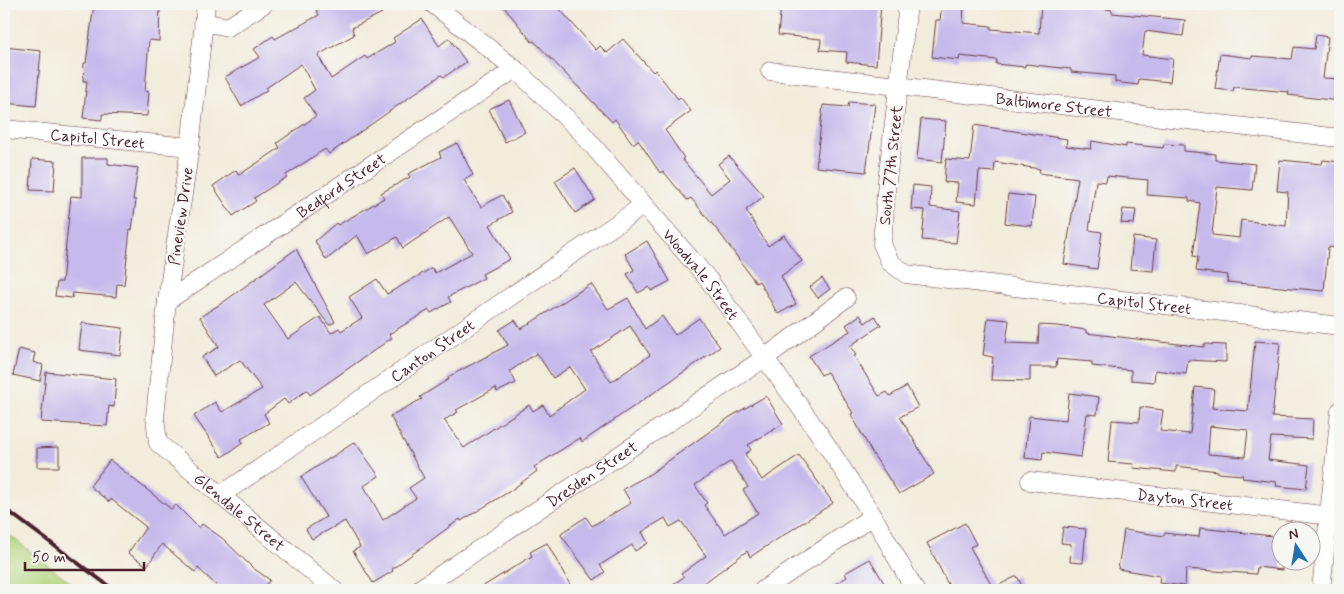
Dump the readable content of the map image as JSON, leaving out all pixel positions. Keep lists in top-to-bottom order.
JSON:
{
  "streets": {
    "street": [
      "Baltimore Street",
      "Capitol Street",
      "South 77th Street",
      "Bedford Street",
      "Pineview Drive",
      "Woodvale Street",
      "Canton Street",
      "Dresden Street",
      "Dayton Street",
      "Glendale Street"
    ]
  },
  "crossings": [
    ["Baltimore Street", "South 77th Street"],
    ["Capitol Street", "South 77th Street"],
    ["Capitol Street", "Pineview Drive"],
    ["Bedford Street", "Pineview Drive"],
    ["Bedford Street", "Woodvale Street"],
    ["Pineview Drive", "Glendale Street"],
    ["Woodvale Street", "Canton Street"],
    ["Woodvale Street", "Dresden Street"],
    ["Canton Street", "Glendale Street"]
  ],
  "scale_bar": "50 m",
  "north": "top"
}
